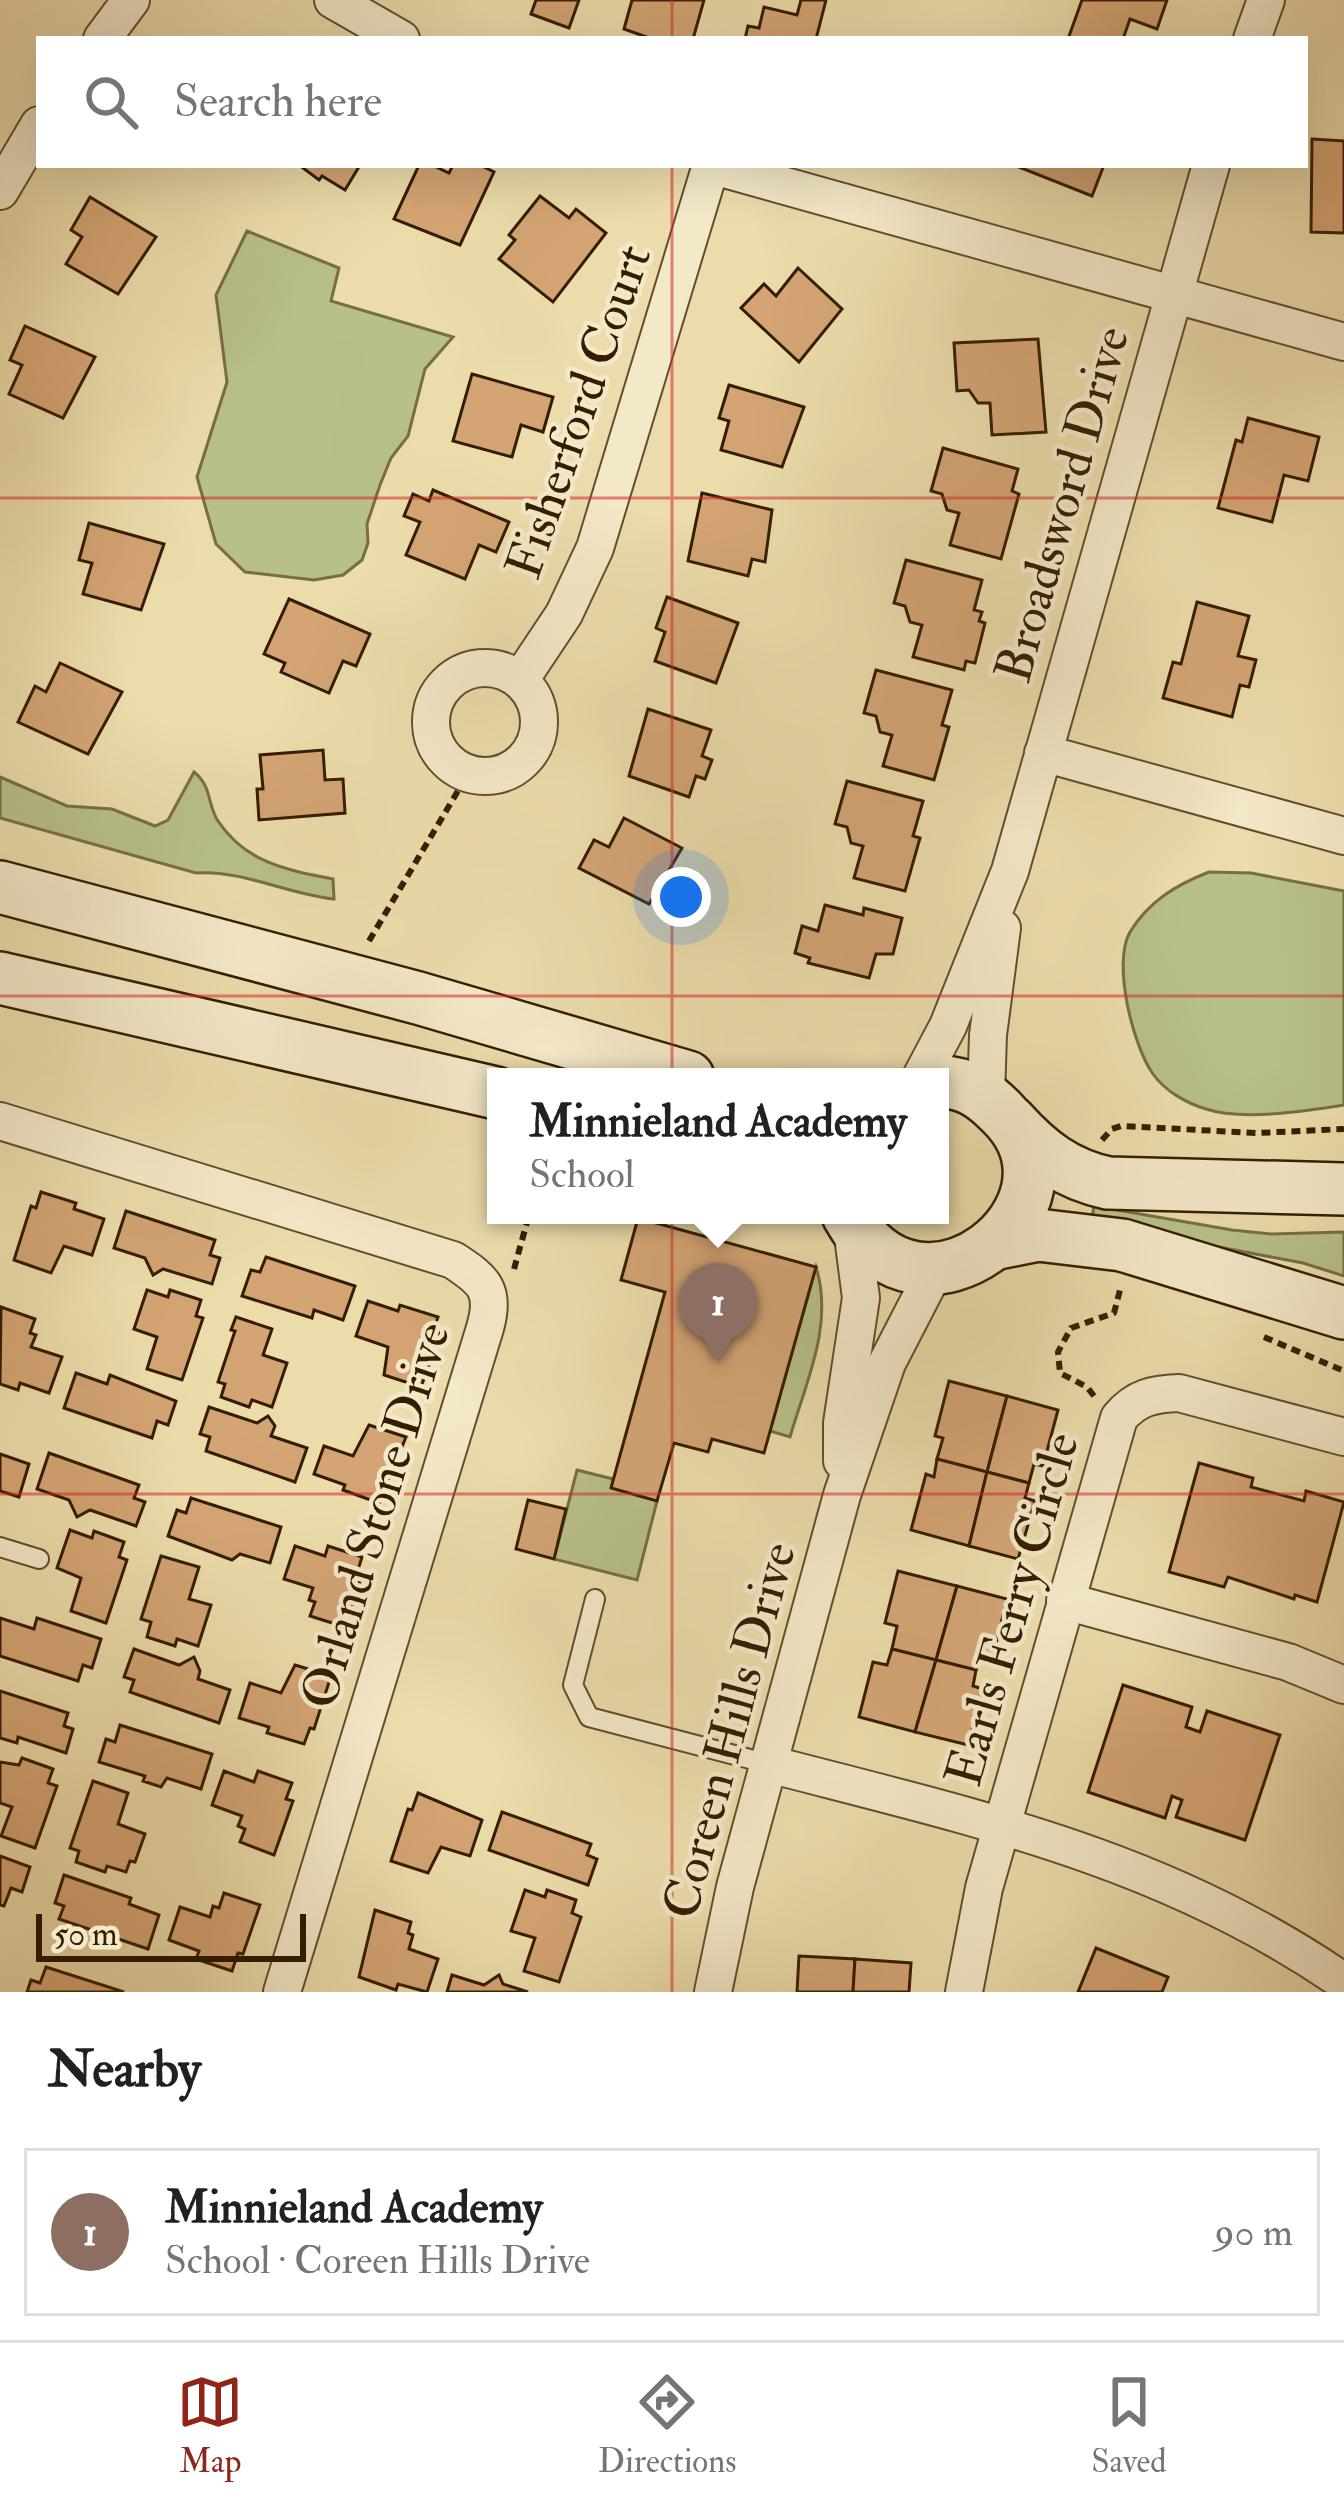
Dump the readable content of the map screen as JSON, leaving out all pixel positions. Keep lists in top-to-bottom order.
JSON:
{
  "streets": {
    "street": [
      "Fisherford Court",
      "Broadsword Drive",
      "Orland Stone Drive",
      "Earls Ferry Circle",
      "Coreen Hills Drive"
    ]
  },
  "scale_bar": "50 m",
  "page": {
    "search": "Search here",
    "popup": ["Minnieland Academy", "School"],
    "pins": "1",
    "scale": "50 m",
    "heading": "Nearby",
    "list": [
      {
        "mark": "1",
        "name": "Minnieland Academy",
        "note": "School · Coreen Hills Drive",
        "value": "90 m"
      }
    ],
    "nav": ["Map", "Directions", "Saved"]
  }
}
